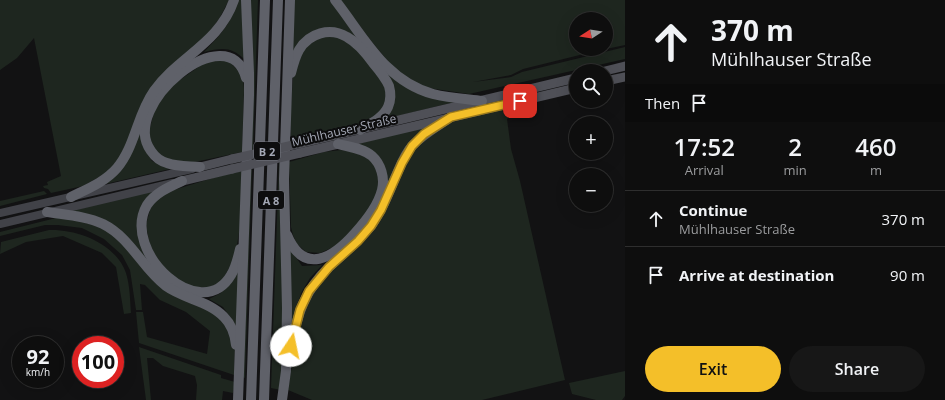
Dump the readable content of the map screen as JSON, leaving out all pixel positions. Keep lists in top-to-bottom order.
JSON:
{
  "streets": {
    "highway": ["A 8"],
    "main road": ["Mühlhauser Straße"]
  },
  "north": "left",
  "page": {
    "turn": ["370 m", "Mühlhauser Straße"],
    "map_buttons": ["+", "−"],
    "then": "Then",
    "eta": [
      "17:52",
      "Arrival",
      "2",
      "min",
      "460",
      "m"
    ],
    "list": [
      {
        "name": "Continue",
        "note": "Mühlhauser Straße",
        "value": "370 m"
      },
      {
        "name": "Arrive at destination",
        "value": "90 m"
      }
    ],
    "speed": "92 km/h",
    "limit": "100",
    "buttons": ["Exit", "Share"]
  }
}
